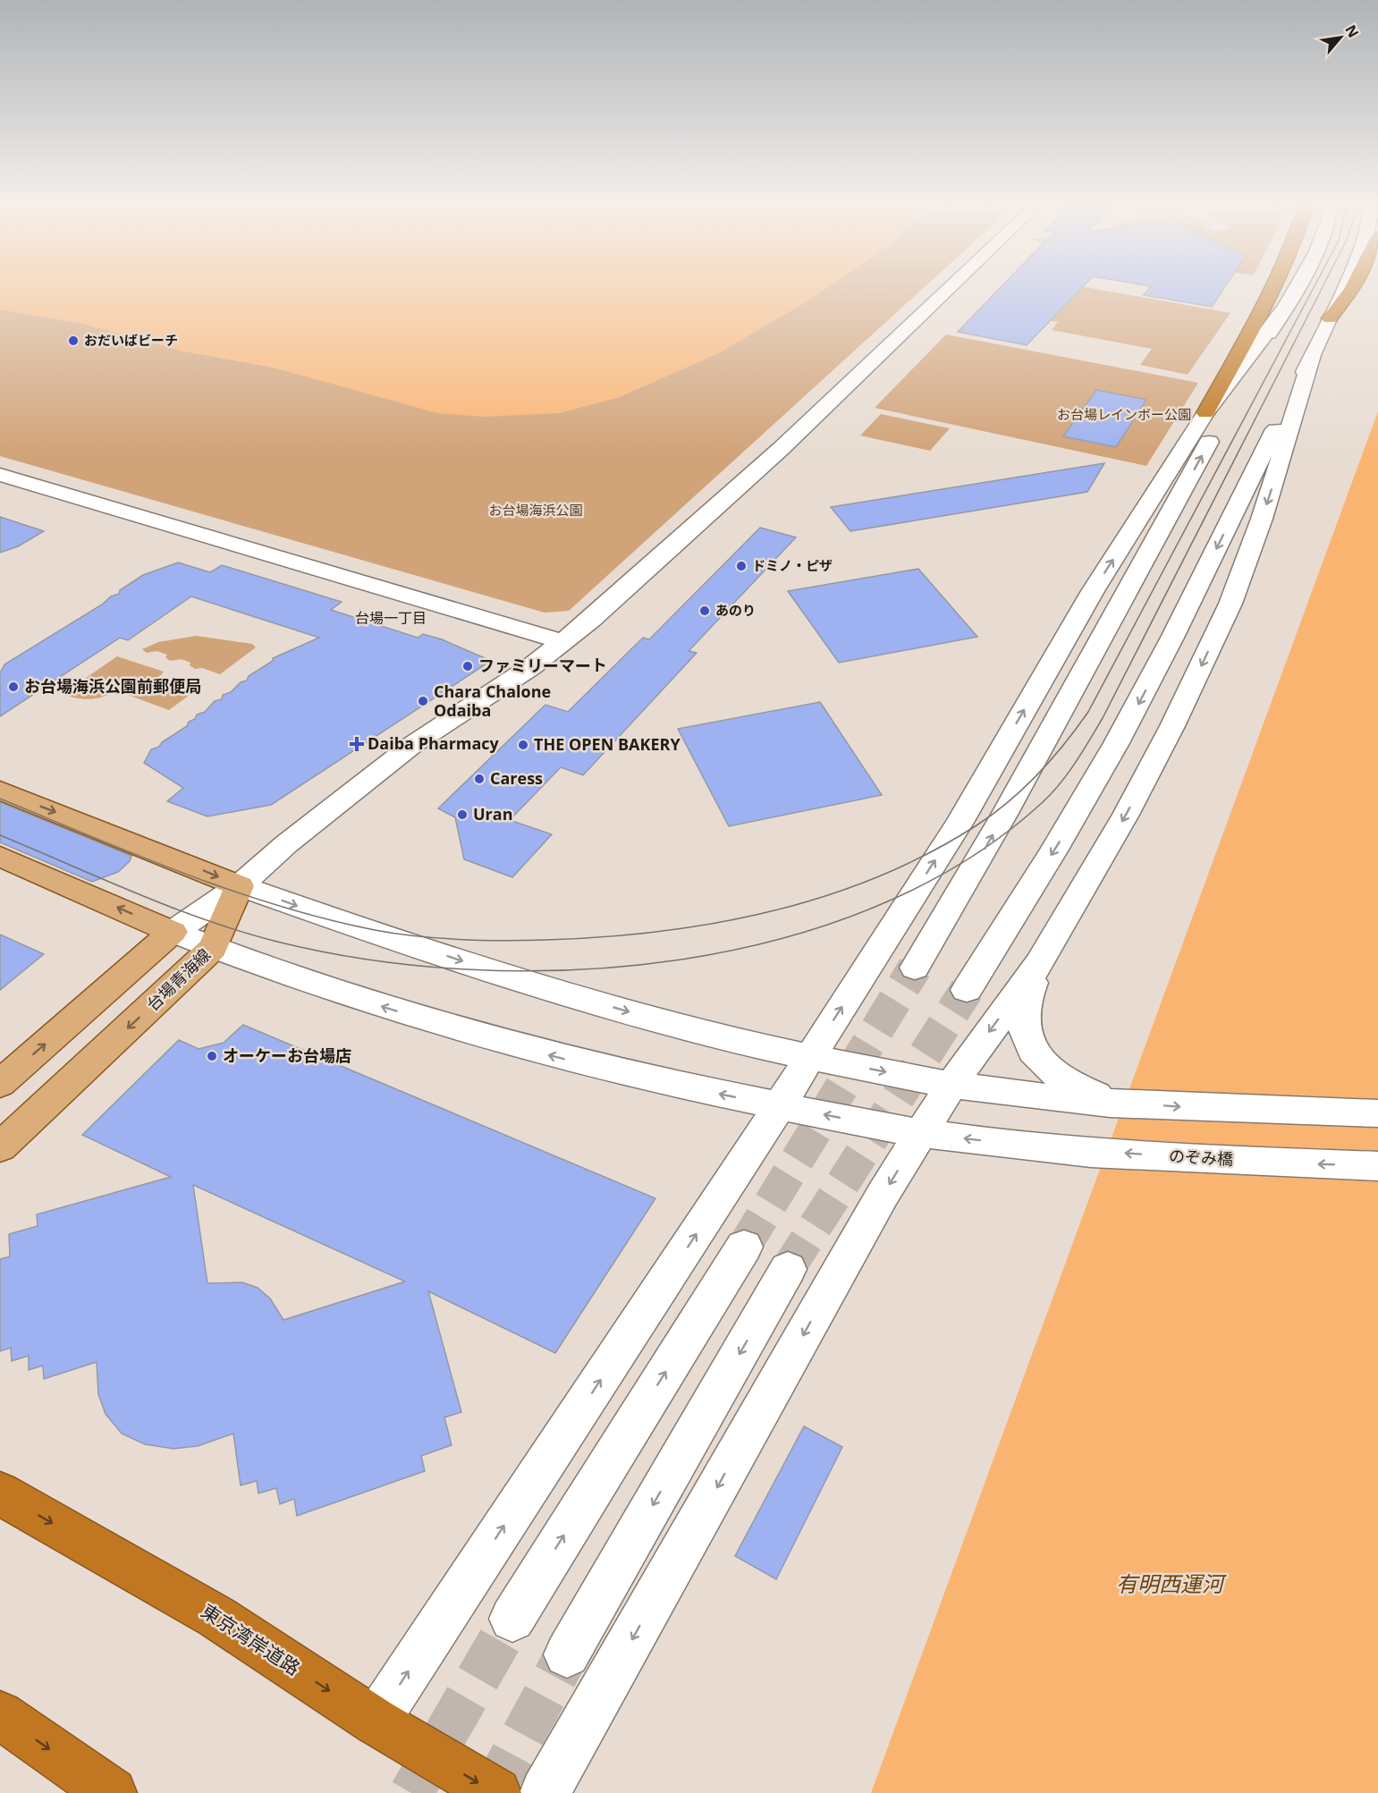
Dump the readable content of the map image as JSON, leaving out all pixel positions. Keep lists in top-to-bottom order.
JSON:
{
  "streets": {
    "highway": ["東京湾岸道路"],
    "main road": ["台場青海線"],
    "street": ["のぞみ橋"]
  },
  "crossings": [
    ["台場青海線", "のぞみ橋"]
  ],
  "one_way": ["東京湾岸道路"],
  "districts": ["台場一丁目"],
  "water": ["有明西運河"],
  "parks": ["お台場レインボー公園", "お台場海浜公園"],
  "places": {
    "other": [
      "おだいばビーチ",
      "ドミノ・ピザ",
      "あのり",
      "ファミリーマート",
      "お台場海浜公園前郵便局",
      "Chara Chalone Odaiba",
      "THE OPEN BAKERY",
      "Caress",
      "Uran",
      "オーケーお台場店"
    ],
    "health": ["Daiba Pharmacy"]
  },
  "north": "top right"
}
